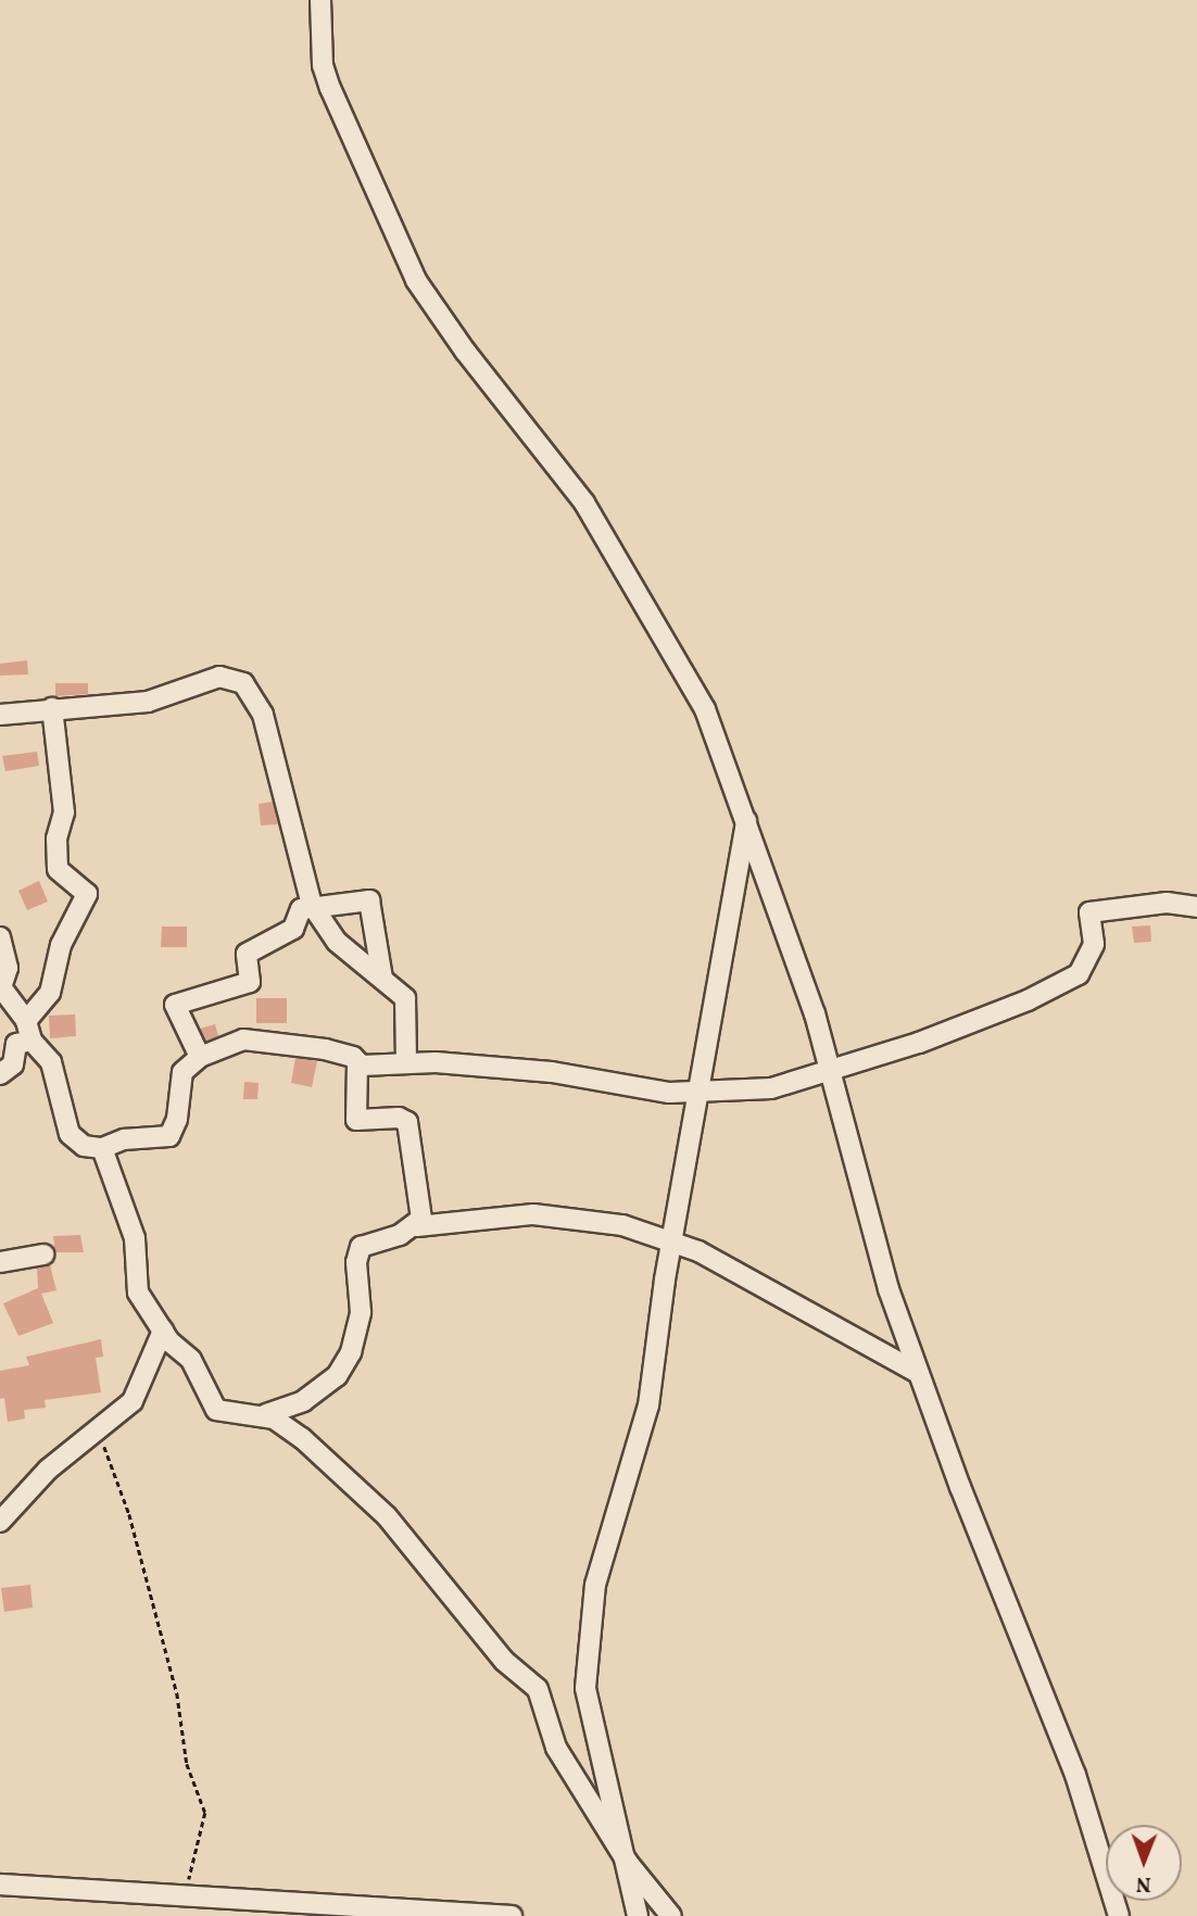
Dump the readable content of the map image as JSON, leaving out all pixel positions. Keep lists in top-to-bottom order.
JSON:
{
  "north": "bottom"
}
